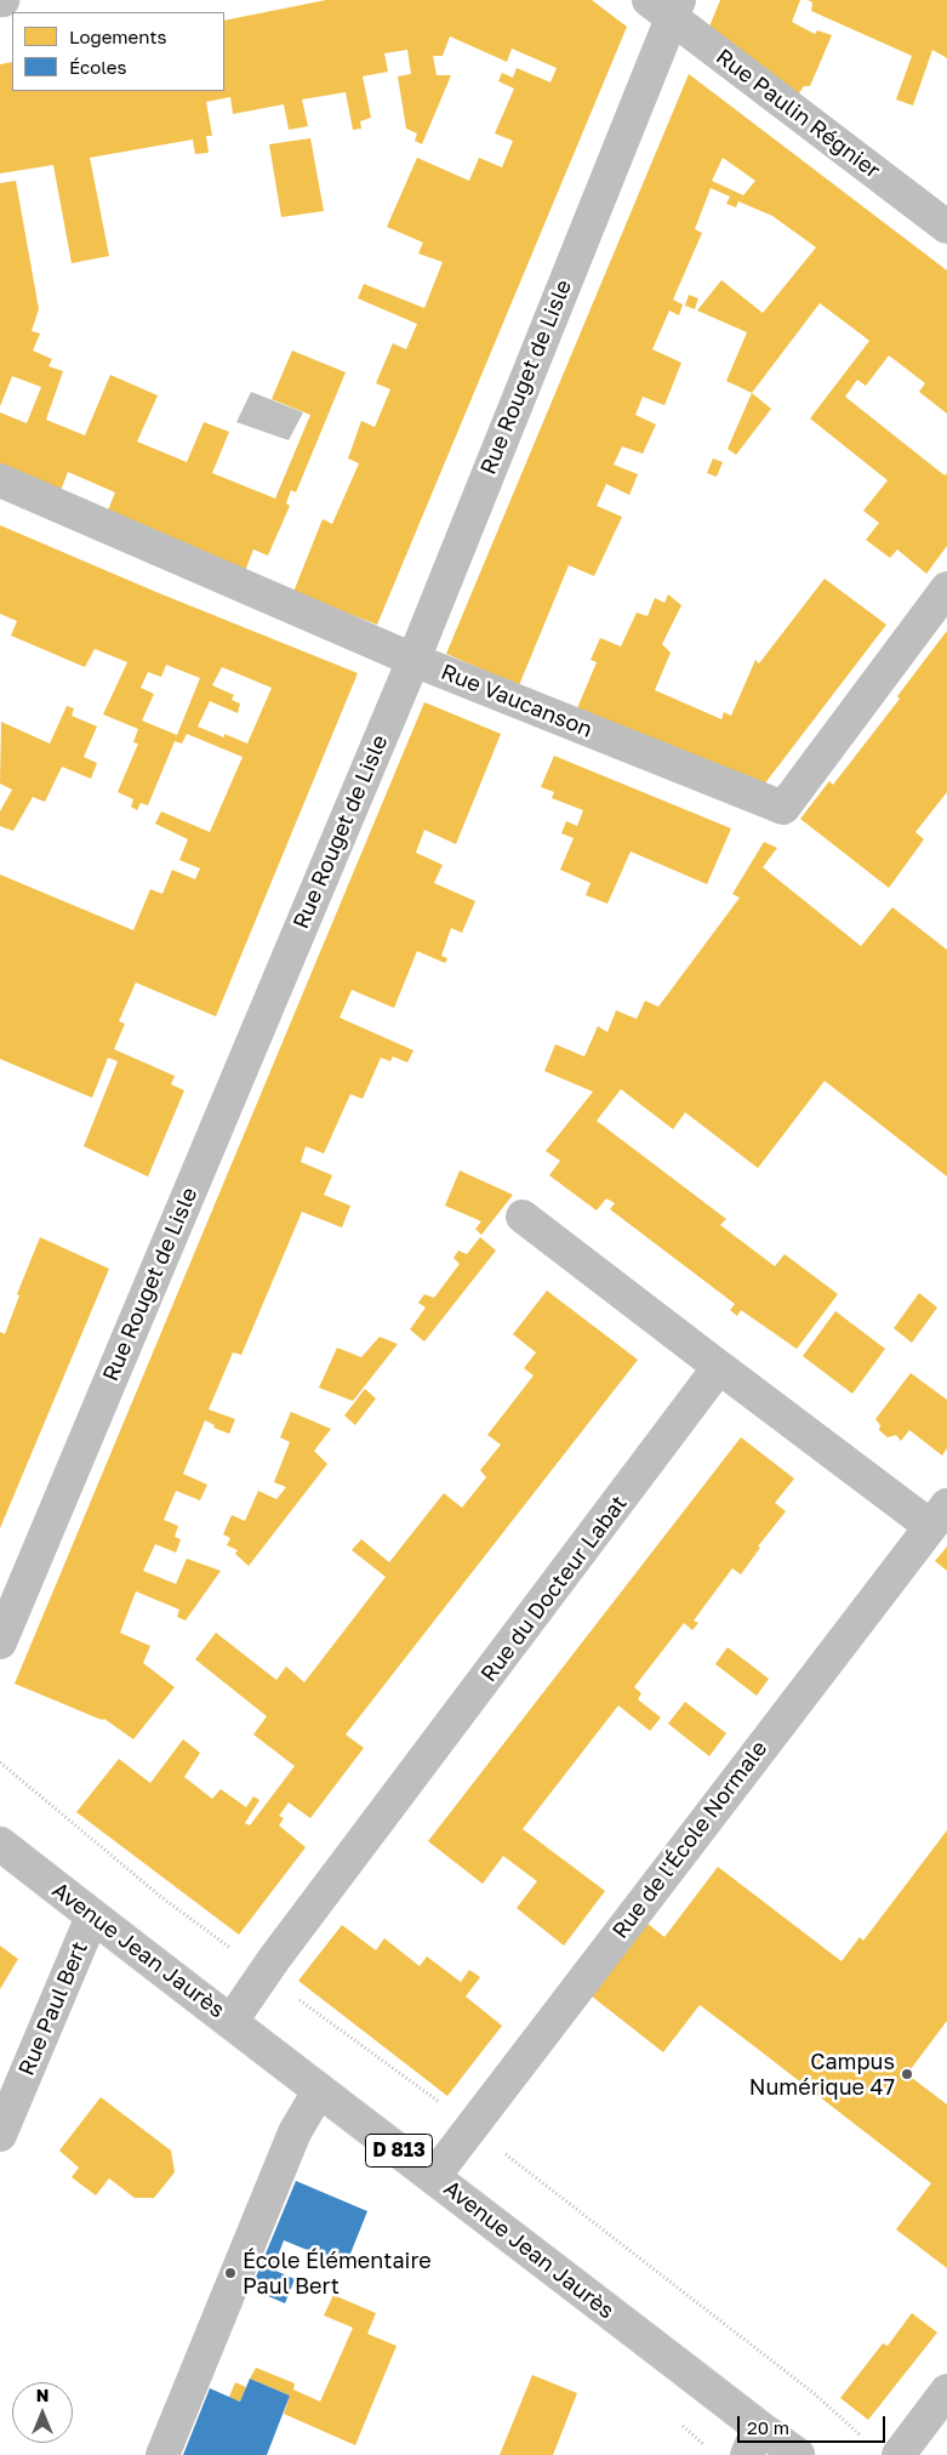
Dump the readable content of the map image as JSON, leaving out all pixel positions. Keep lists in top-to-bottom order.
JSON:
{
  "streets": {
    "street": [
      "Rue Paulin Régnier",
      "Rue Rouget de Lisle",
      "Rue Vaucanson",
      "Rue du Docteur Labat",
      "Rue de l'École Normale",
      "Avenue Jean Jaurès",
      "Rue Paul Bert",
      "D 813"
    ]
  },
  "crossings": [
    ["Rue Paulin Régnier", "Rue Rouget de Lisle"],
    ["Rue Rouget de Lisle", "Rue Vaucanson"],
    ["Rue du Docteur Labat", "Avenue Jean Jaurès"],
    ["Rue de l'École Normale", "Avenue Jean Jaurès"],
    ["Avenue Jean Jaurès", "Rue Paul Bert"]
  ],
  "places": ["Campus Numérique 47", "École Élémentaire Paul Bert"],
  "legend": ["Logements", "Écoles"],
  "scale_bar": "20 m",
  "north": "top"
}
